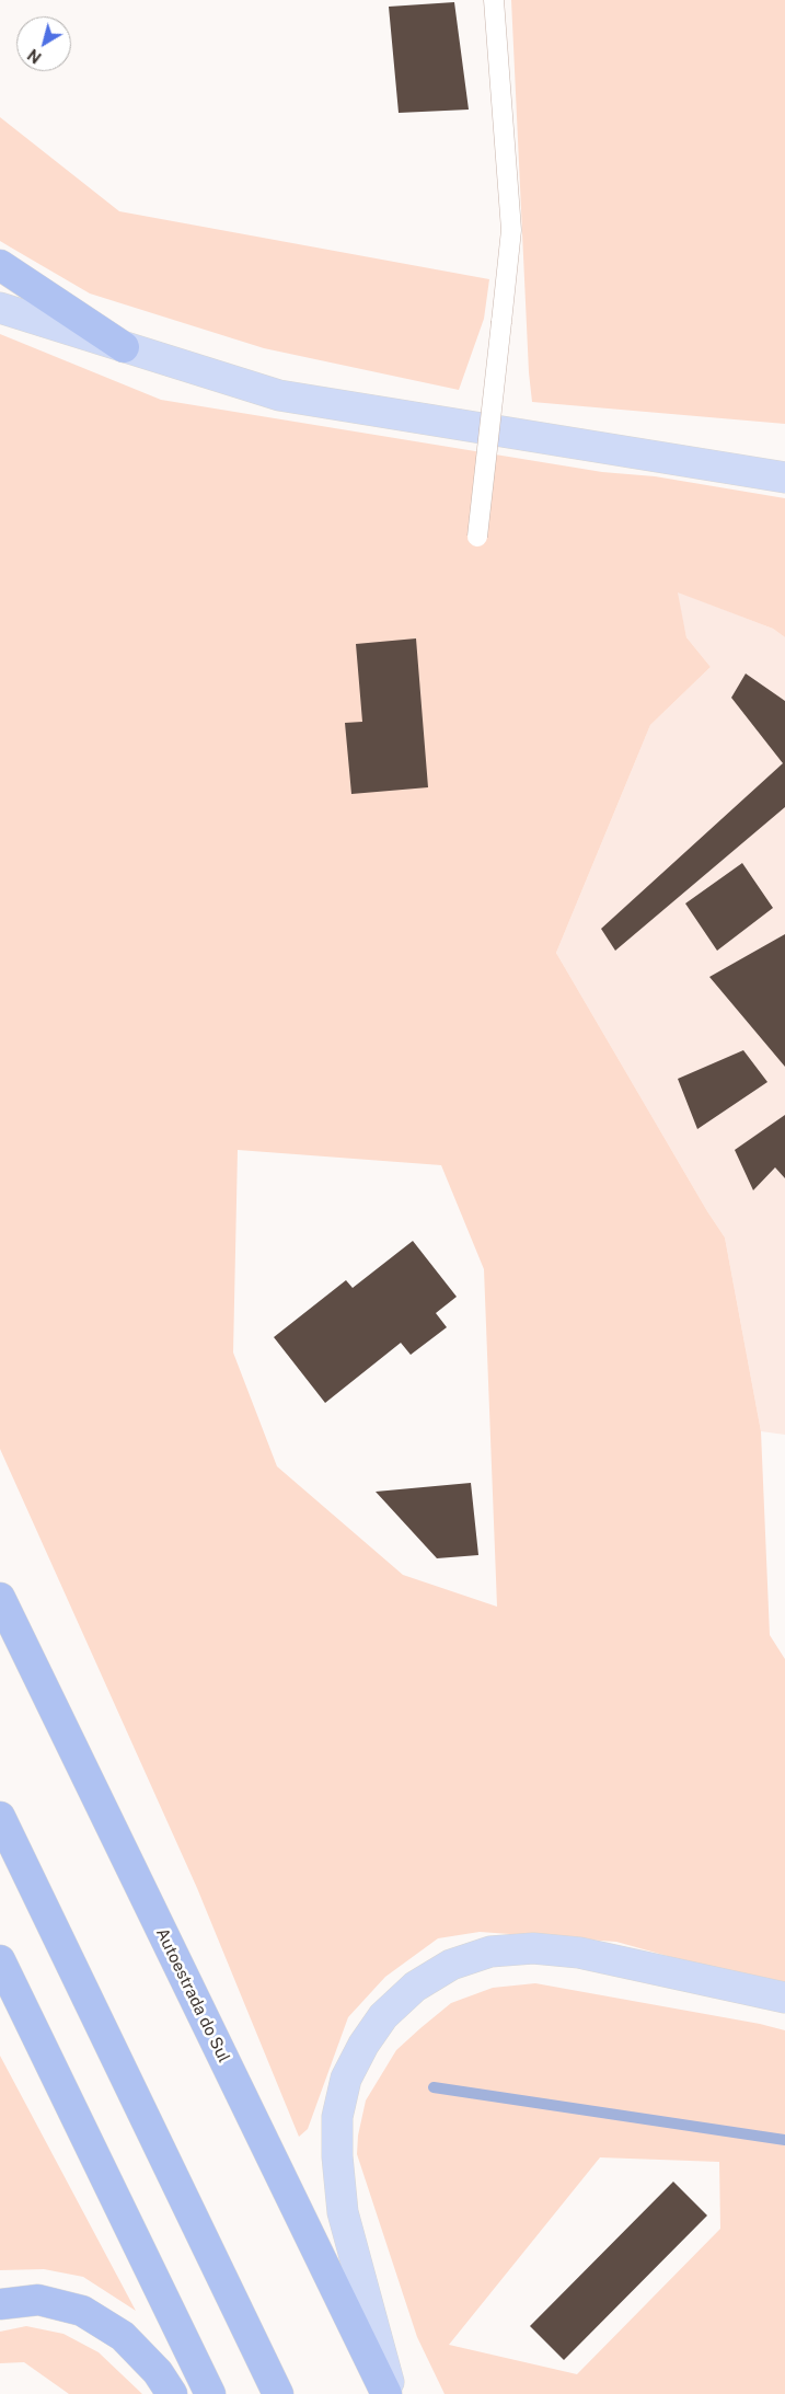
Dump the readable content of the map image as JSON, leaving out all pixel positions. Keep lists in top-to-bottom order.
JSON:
{
  "streets": {
    "highway": ["Autoestrada do Sul"]
  },
  "north": "bottom left"
}
